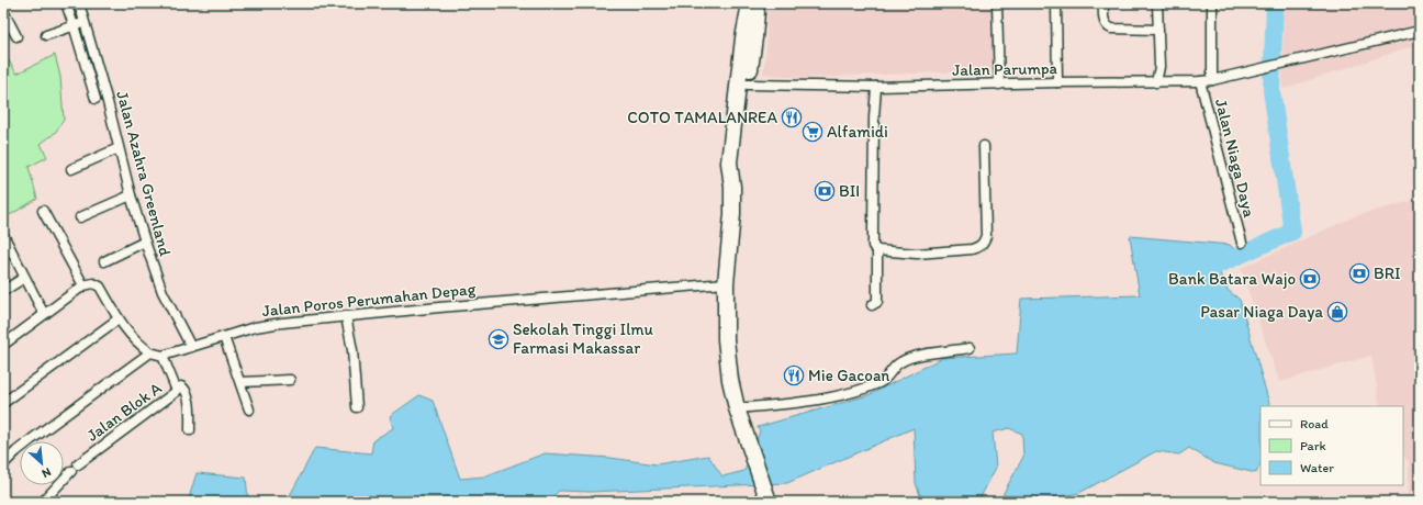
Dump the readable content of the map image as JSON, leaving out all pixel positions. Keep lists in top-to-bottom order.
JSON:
{
  "streets": {
    "street": [
      "Jalan Parumpa",
      "Jalan Niaga Daya",
      "Jalan Azahra Greenland",
      "Jalan Poros Perumahan Depag",
      "Jalan Blok A"
    ]
  },
  "crossings": [
    ["Jalan Parumpa", "Jalan Niaga Daya"],
    ["Jalan Azahra Greenland", "Jalan Poros Perumahan Depag"],
    ["Jalan Poros Perumahan Depag", "Jalan Blok A"]
  ],
  "places": {
    "restaurant": ["COTO TAMALANREA", "Mie Gacoan"],
    "supermarket": ["Alfamidi"],
    "bank": ["BII", "BRI", "Bank Batara Wajo"],
    "shop": ["Pasar Niaga Daya"],
    "school or university": ["Sekolah Tinggi Ilmu Farmasi Makassar"]
  },
  "legend": ["Road", "Park", "Water"],
  "north": "bottom right"
}
